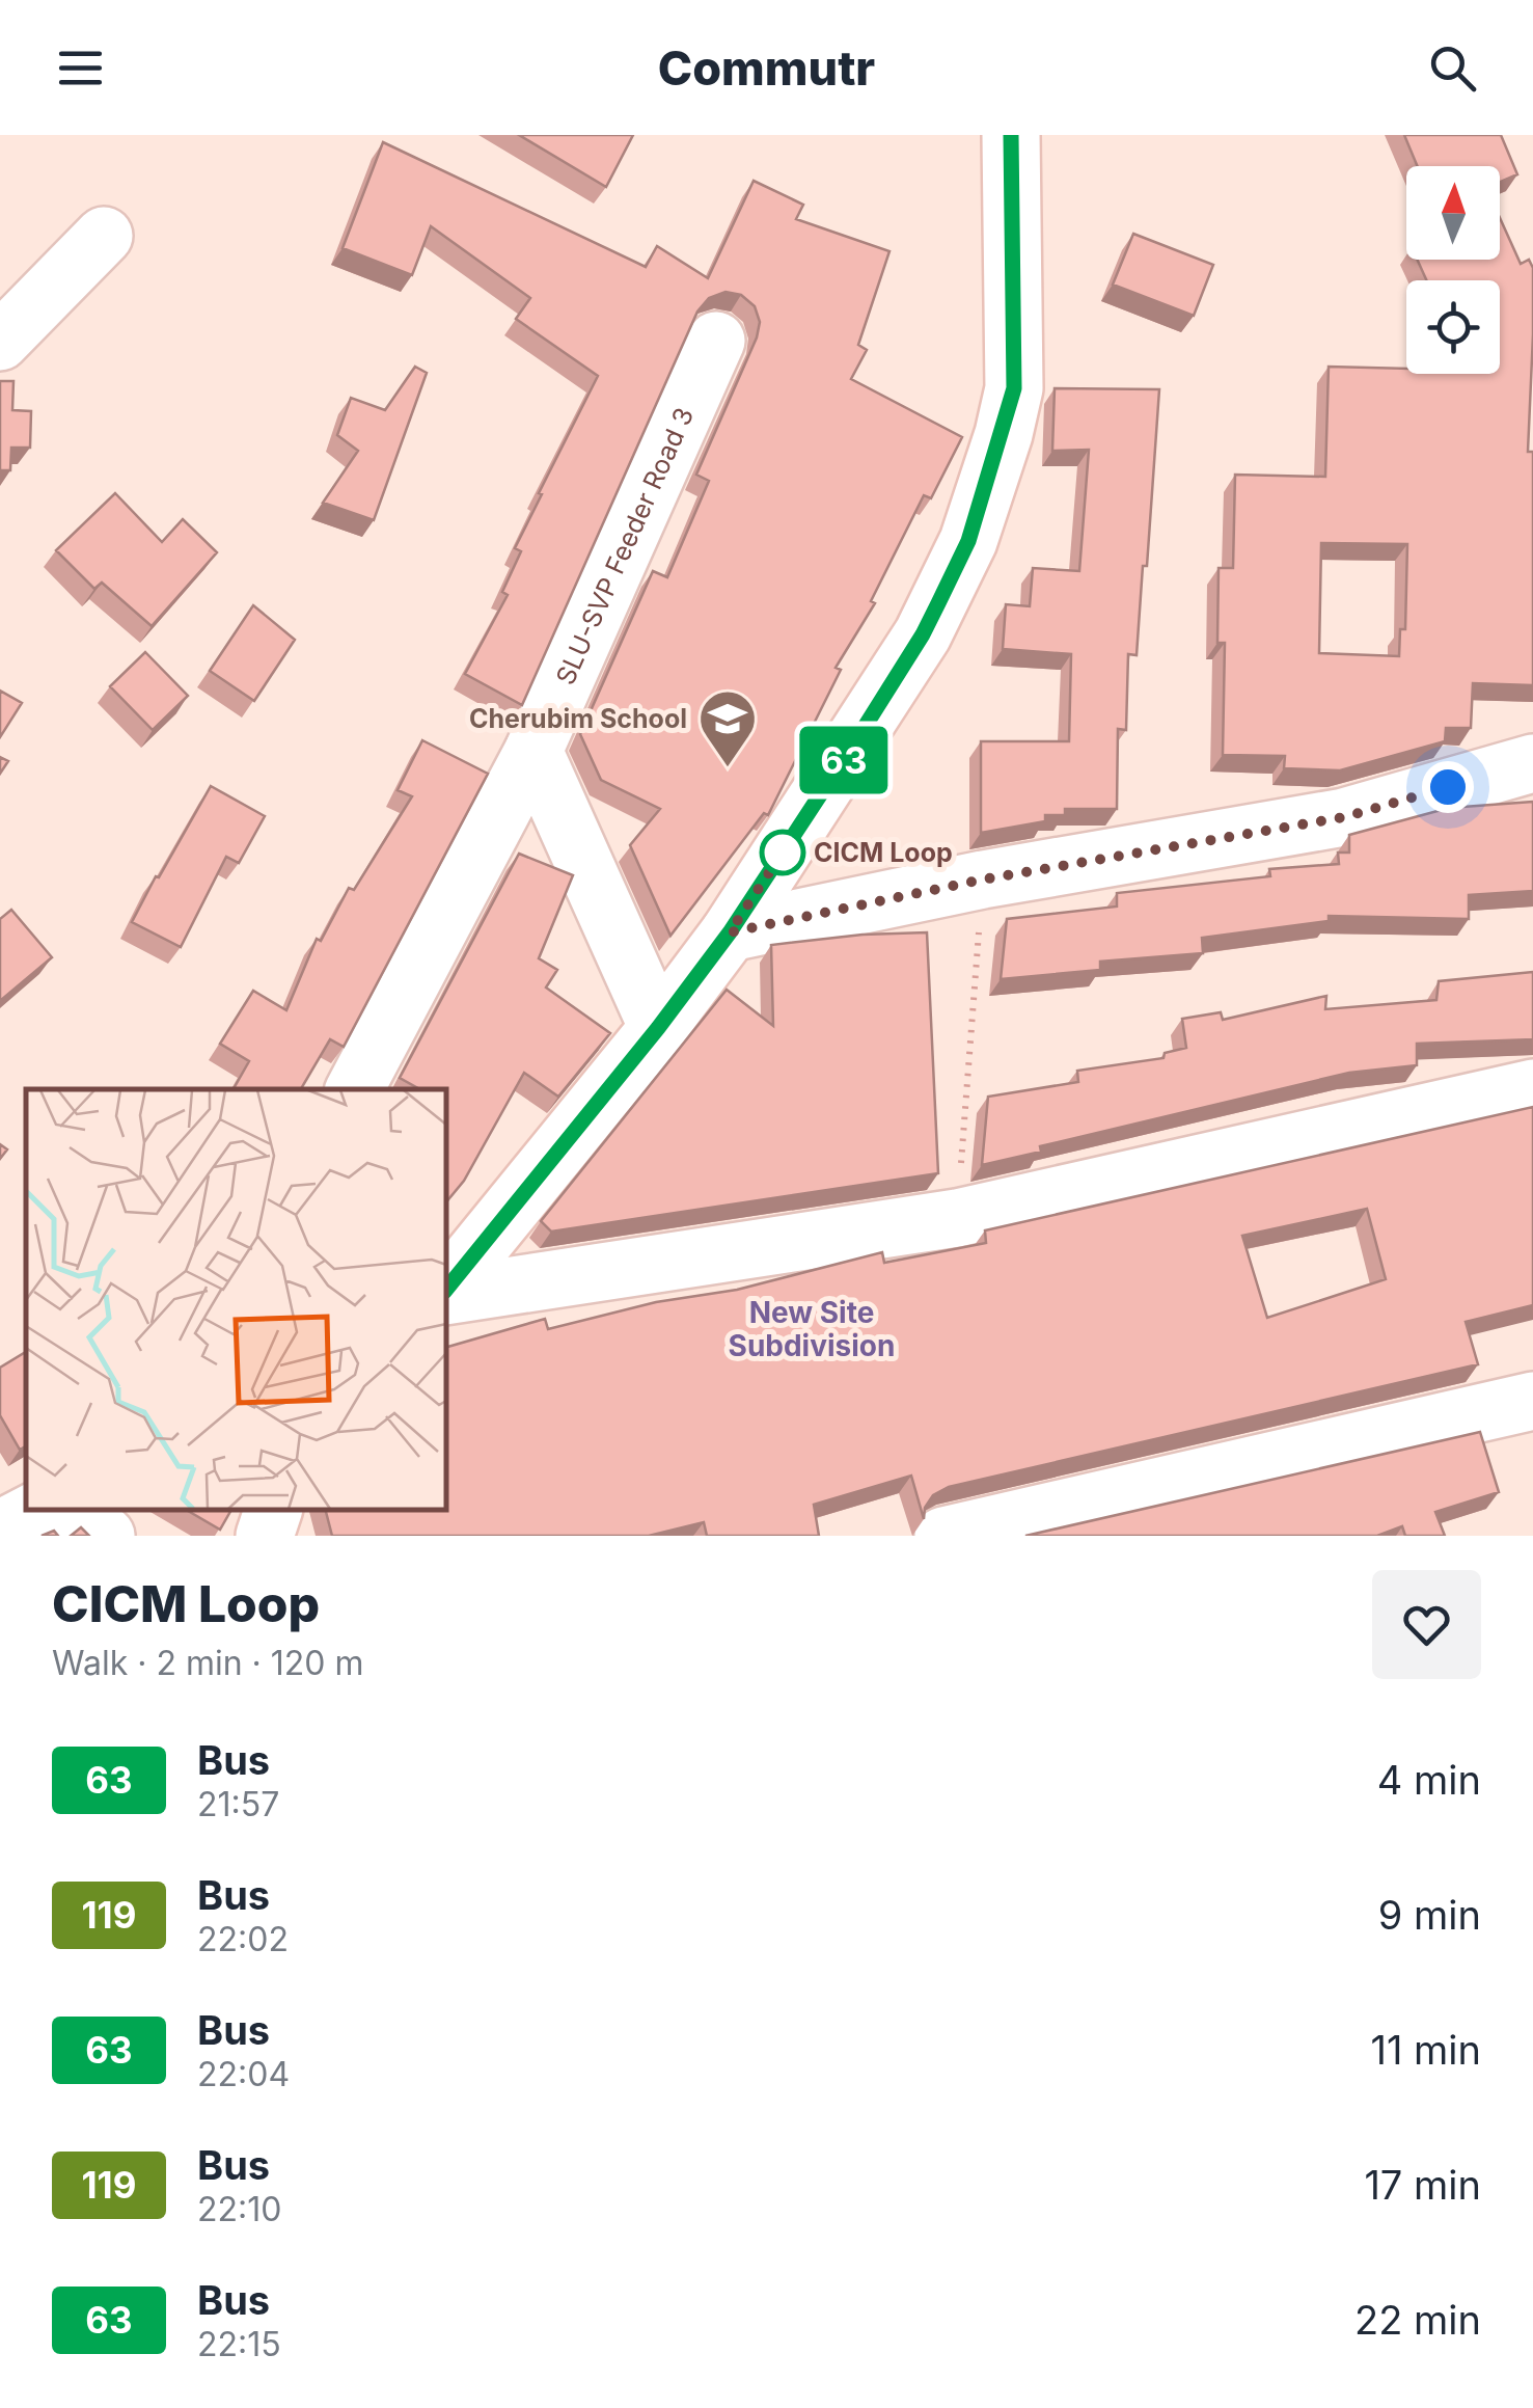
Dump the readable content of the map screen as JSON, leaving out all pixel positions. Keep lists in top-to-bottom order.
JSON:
{
  "streets": {
    "street": ["SLU-SVP Feeder Road 3"]
  },
  "districts": ["New Site Subdivision"],
  "places": {
    "school or university": ["Cherubim School"],
    "other": ["CICM Loop"]
  },
  "lines": ["bus line 63"],
  "north": "top",
  "page": {
    "header": "Commutr",
    "on_map": "63",
    "heading": ["CICM Loop", "Walk · 2 min · 120 m"],
    "list": [
      {
        "mark": "63",
        "name": "Bus",
        "note": "21:57",
        "value": "4 min"
      },
      {
        "mark": "119",
        "name": "Bus",
        "note": "22:02",
        "value": "9 min"
      },
      {
        "mark": "63",
        "name": "Bus",
        "note": "22:04",
        "value": "11 min"
      },
      {
        "mark": "119",
        "name": "Bus",
        "note": "22:10",
        "value": "17 min"
      },
      {
        "mark": "63",
        "name": "Bus",
        "note": "22:15",
        "value": "22 min"
      }
    ]
  }
}
